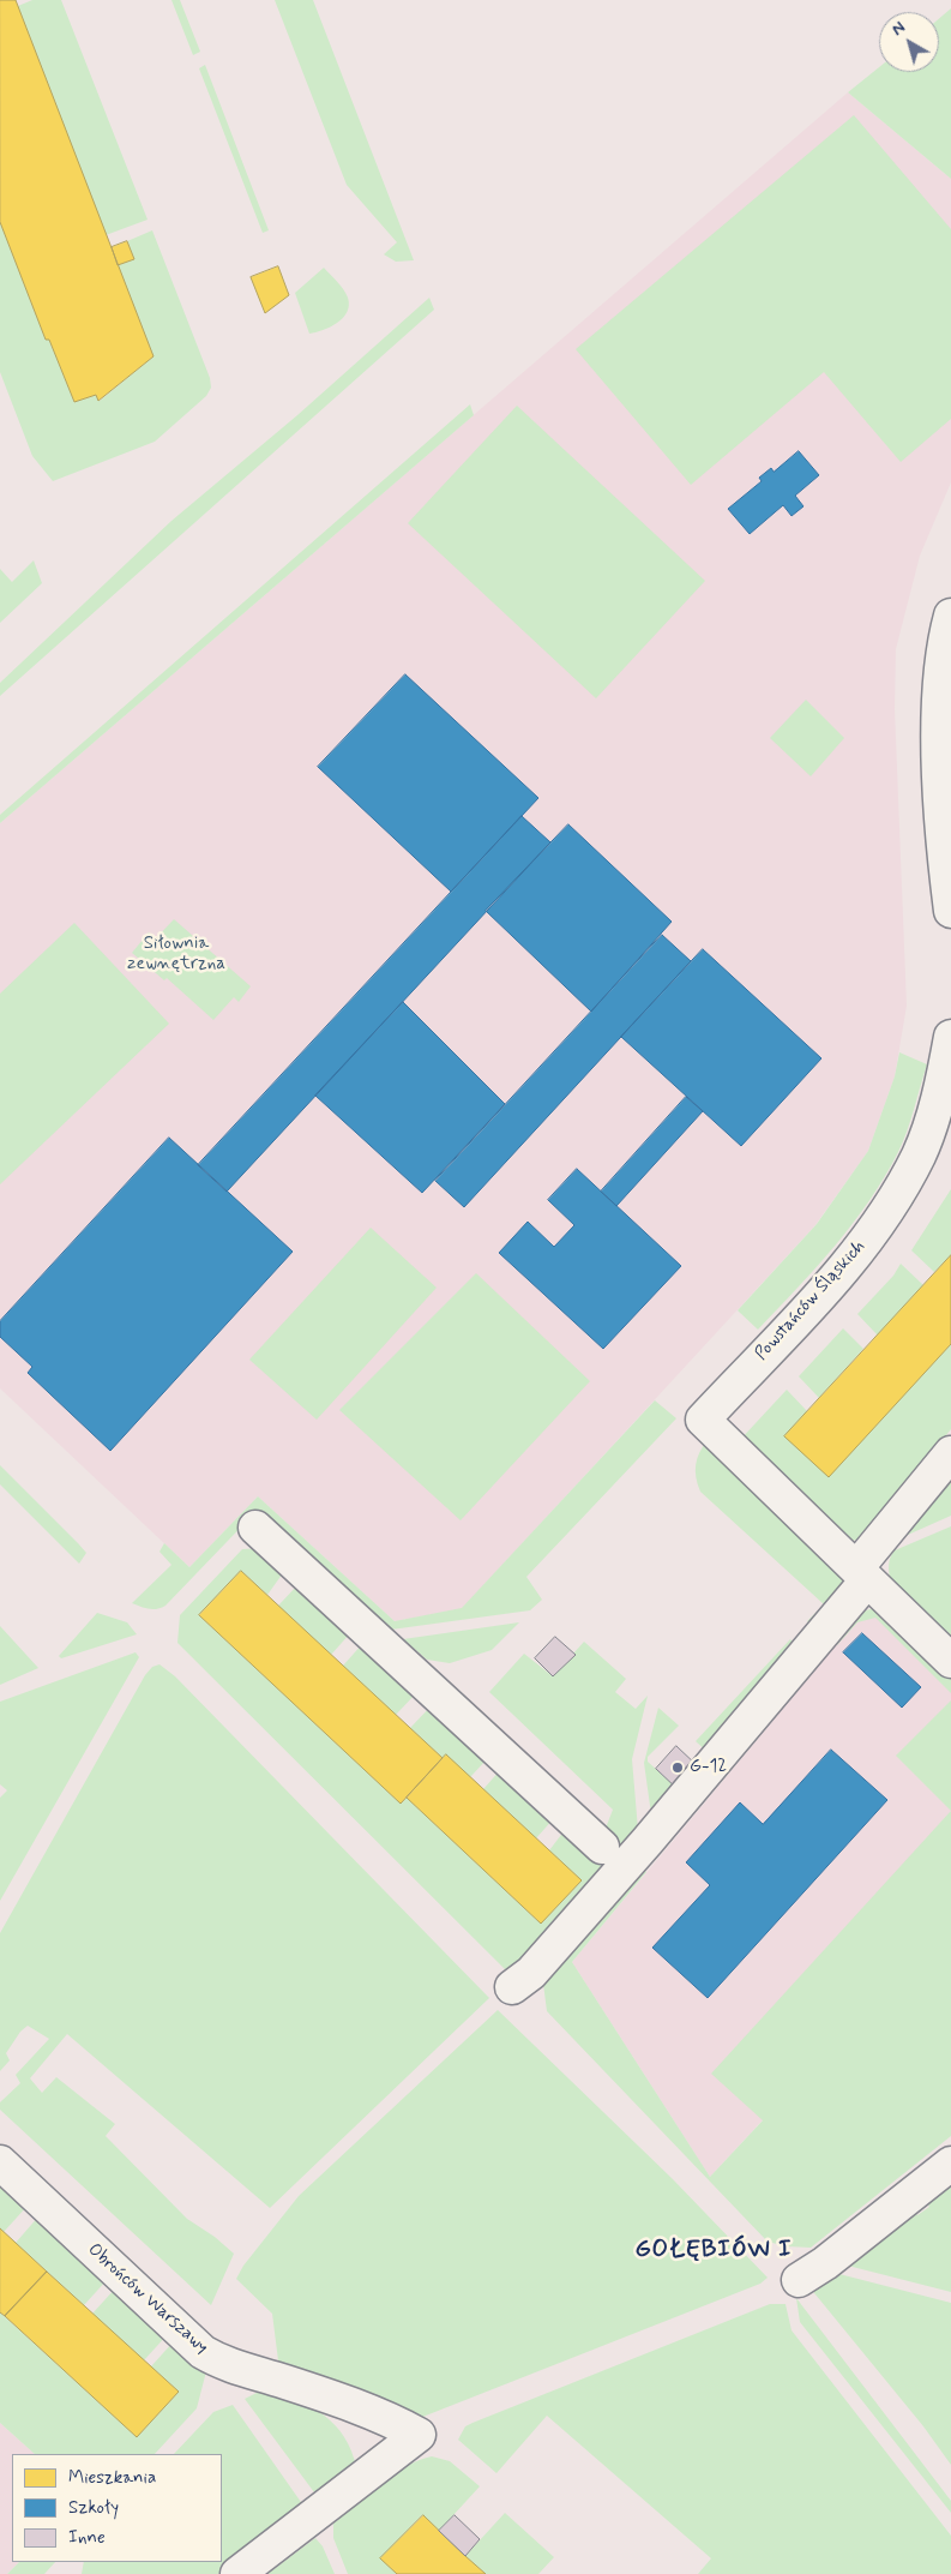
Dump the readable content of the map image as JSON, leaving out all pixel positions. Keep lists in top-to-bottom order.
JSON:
{
  "streets": {
    "street": ["Powstańców Śląskich", "Obrońców Warszawy"]
  },
  "districts": ["GOŁĘBIÓW I"],
  "parks": ["Siłownia zewnętrzna"],
  "places": ["G-12"],
  "legend": ["Mieszkania", "Szkoły", "Inne"],
  "north": "top left"
}
